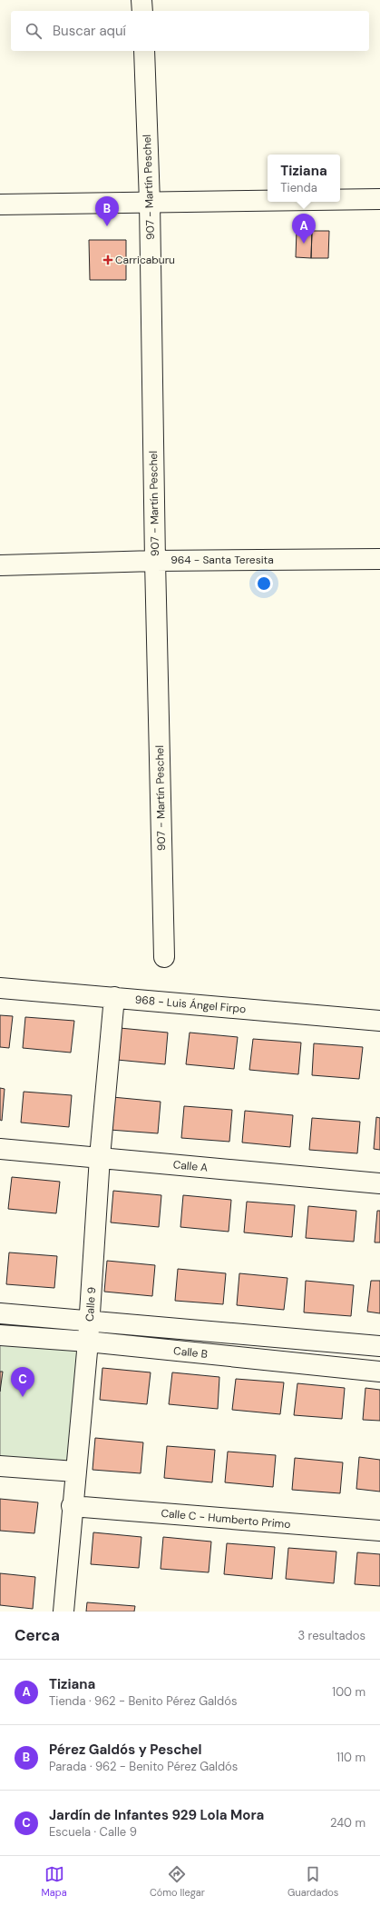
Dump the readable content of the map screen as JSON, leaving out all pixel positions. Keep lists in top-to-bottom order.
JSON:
{
  "streets": {
    "street": [
      "907 - Martín Peschel",
      "964 - Santa Teresita",
      "968 - Luis Ángel Firpo",
      "Calle A",
      "Calle 9",
      "Calle B",
      "Calle C - Humberto Primo"
    ]
  },
  "crossings": [
    ["907 - Martín Peschel", "964 - Santa Teresita"],
    ["968 - Luis Ángel Firpo", "Calle 9"],
    ["Calle A", "Calle 9"],
    ["Calle 9", "Calle B"],
    ["Calle 9", "Calle C - Humberto Primo"]
  ],
  "places": {
    "health": ["Carricaburu"]
  },
  "page": {
    "search": "Buscar aquí",
    "popup": ["Tiziana", "Tienda"],
    "pins": ["B", "A", "C"],
    "heading": ["Cerca", "3 resultados"],
    "list": [
      {
        "mark": "A",
        "name": "Tiziana",
        "note": "Tienda · 962 - Benito Pérez Galdós",
        "value": "100 m"
      },
      {
        "mark": "B",
        "name": "Pérez Galdós y Peschel",
        "note": "Parada · 962 - Benito Pérez Galdós",
        "value": "110 m"
      },
      {
        "mark": "C",
        "name": "Jardín de Infantes 929 Lola Mora",
        "note": "Escuela · Calle 9",
        "value": "240 m"
      }
    ],
    "nav": ["Mapa", "Cómo llegar", "Guardados"]
  }
}
